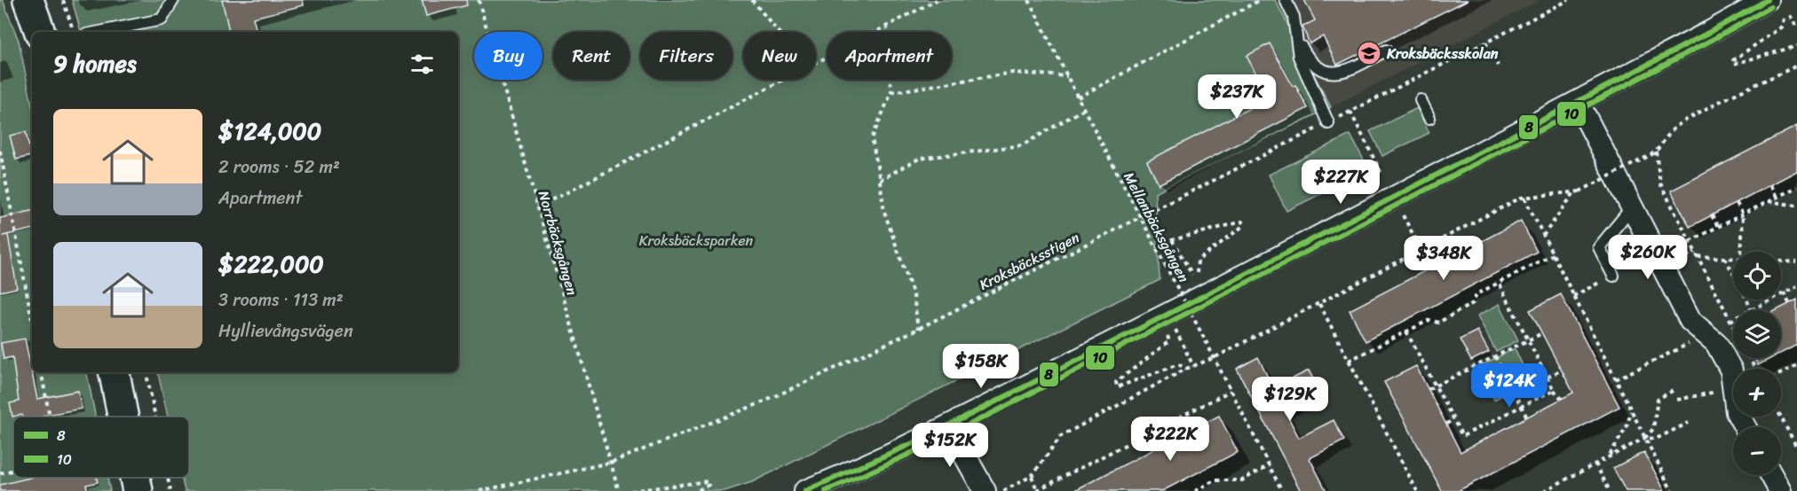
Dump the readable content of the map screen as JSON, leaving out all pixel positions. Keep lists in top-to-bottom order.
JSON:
{
  "streets": {
    "path": ["Mellanbäcksgången", "Norrbäcksgången", "Kroksbäcksstigen"]
  },
  "crossings": [
    ["Mellanbäcksgången", "Kroksbäcksstigen"],
    ["Norrbäcksgången", "Kroksbäcksstigen"]
  ],
  "parks": ["Kroksbäcksparken"],
  "places": {
    "school or university": ["Kroksbäcksskolan"]
  },
  "lines": ["transit line 8", "transit line 10"],
  "legend": ["8", "10"],
  "page": {
    "chip": [
      "Buy",
      "Rent",
      "Filters",
      "New",
      "Apartment"
    ],
    "heading": "9 homes",
    "price": [
      "$237K",
      "$227K",
      "$260K",
      "$348K",
      "$158K",
      "$124K",
      "$129K",
      "$222K",
      "$152K"
    ],
    "list": [
      {
        "name": "$124,000",
        "note": "2 rooms · 52 m² · Apartment"
      },
      {
        "name": "$222,000",
        "note": "3 rooms · 113 m² · Hyllievångsvägen"
      }
    ],
    "map_buttons": ["+", "−"]
  }
}
